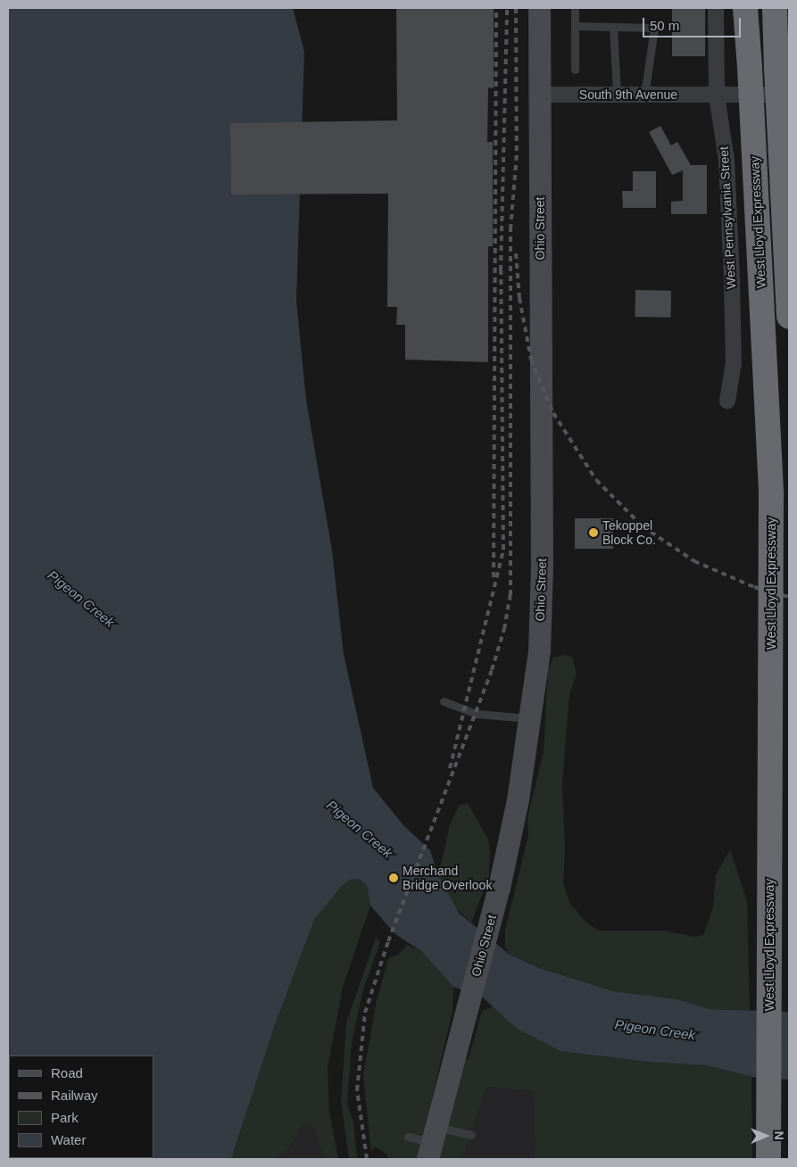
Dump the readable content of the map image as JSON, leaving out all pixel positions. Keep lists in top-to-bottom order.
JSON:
{
  "streets": {
    "highway": ["West Lloyd Expressway"],
    "street": ["South 9th Avenue", "West Pennsylvania Street", "Ohio Street"]
  },
  "crossings": [
    ["South 9th Avenue", "West Pennsylvania Street"],
    ["South 9th Avenue", "Ohio Street"]
  ],
  "water": ["Pigeon Creek"],
  "places": ["Tekoppel Block Co.", "Merchand Bridge Overlook"],
  "legend": [
    "Road",
    "Railway",
    "Park",
    "Water"
  ],
  "scale_bar": "50 m",
  "north": "right"
}
